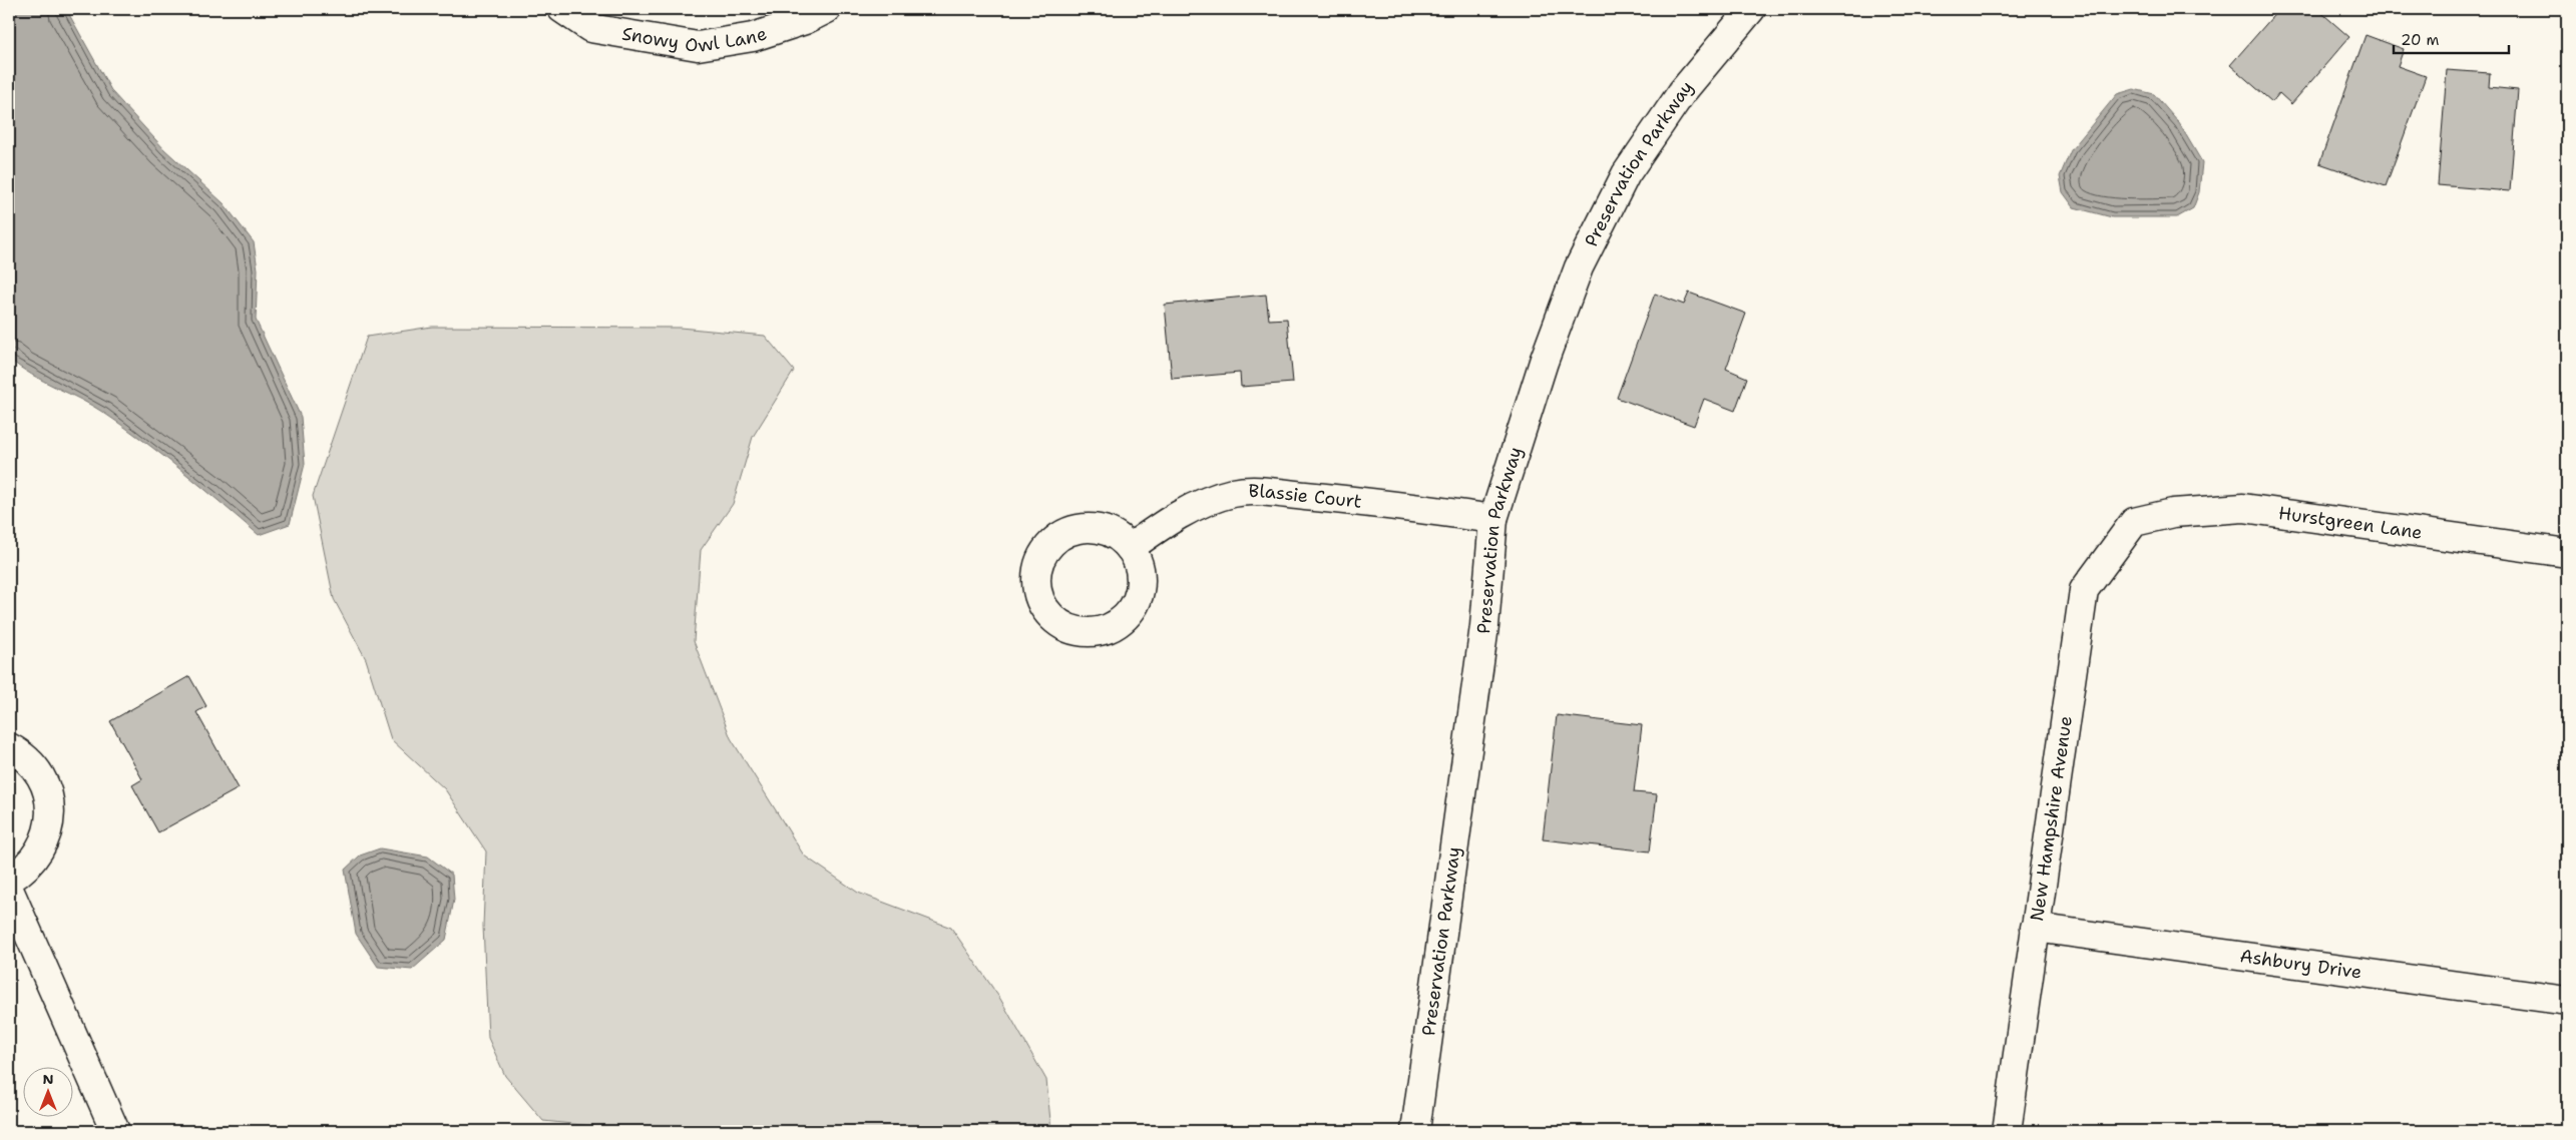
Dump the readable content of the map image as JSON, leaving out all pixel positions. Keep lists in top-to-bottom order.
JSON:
{
  "streets": {
    "street": [
      "Snowy Owl Lane",
      "Preservation Parkway",
      "Blassie Court",
      "Hurstgreen Lane",
      "New Hampshire Avenue",
      "Ashbury Drive"
    ]
  },
  "crossings": [
    ["Preservation Parkway", "Blassie Court"],
    ["Hurstgreen Lane", "New Hampshire Avenue"],
    ["New Hampshire Avenue", "Ashbury Drive"]
  ],
  "scale_bar": "20 m",
  "north": "top"
}
